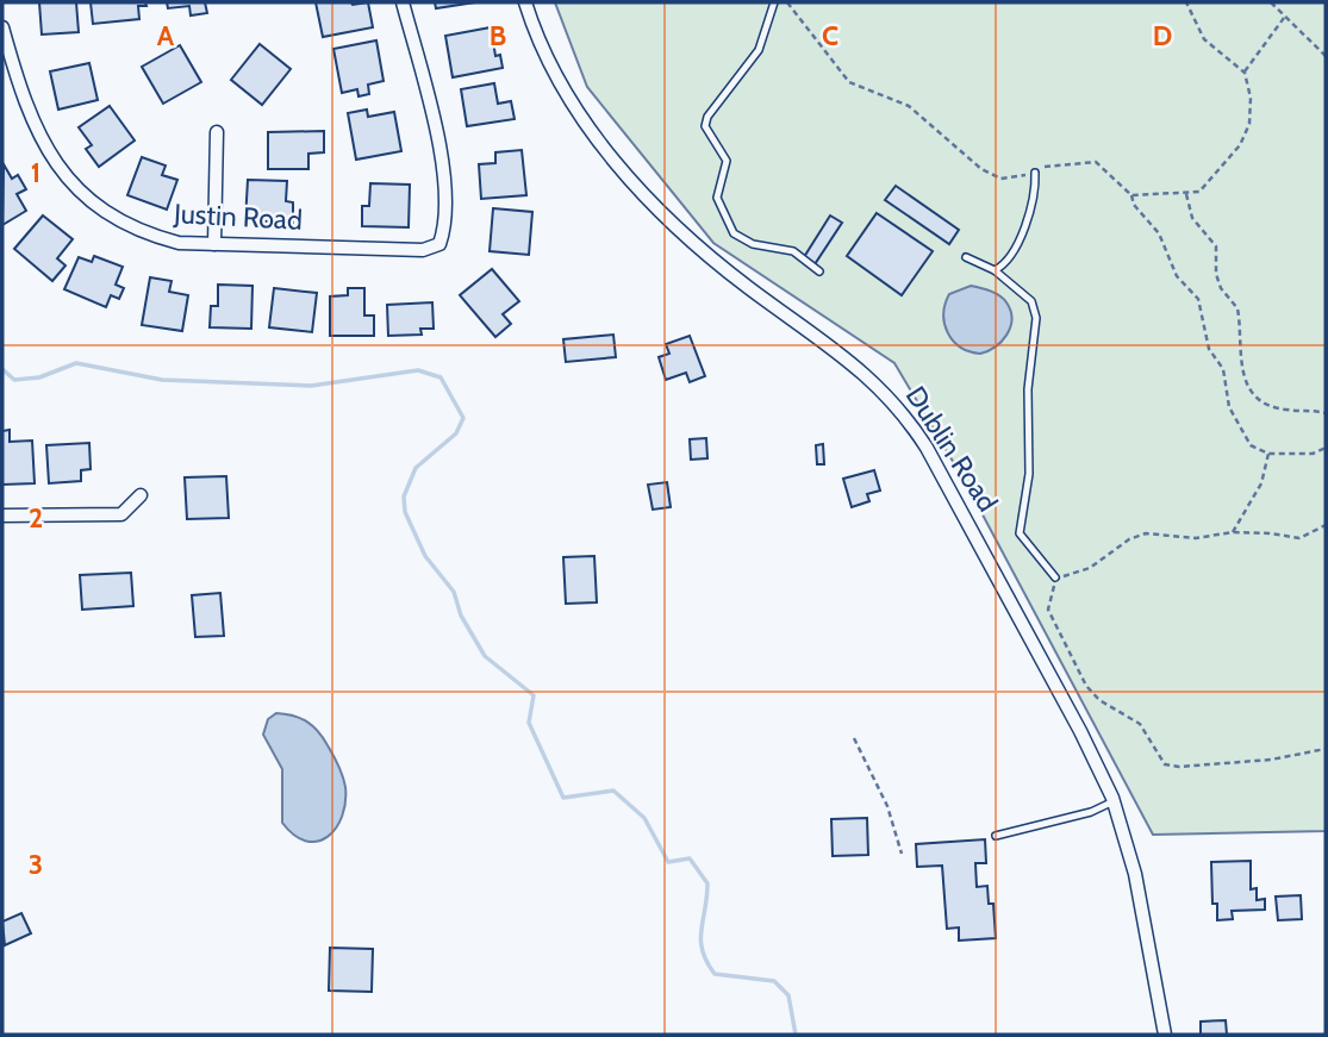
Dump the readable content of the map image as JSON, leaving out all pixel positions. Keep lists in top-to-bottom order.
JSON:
{
  "streets": {
    "street": ["Justin Road", "Dublin Road"]
  },
  "grid": {
    "columns": [
      "A",
      "B",
      "C",
      "D"
    ],
    "rows": ["1", "2", "3"]
  }
}
